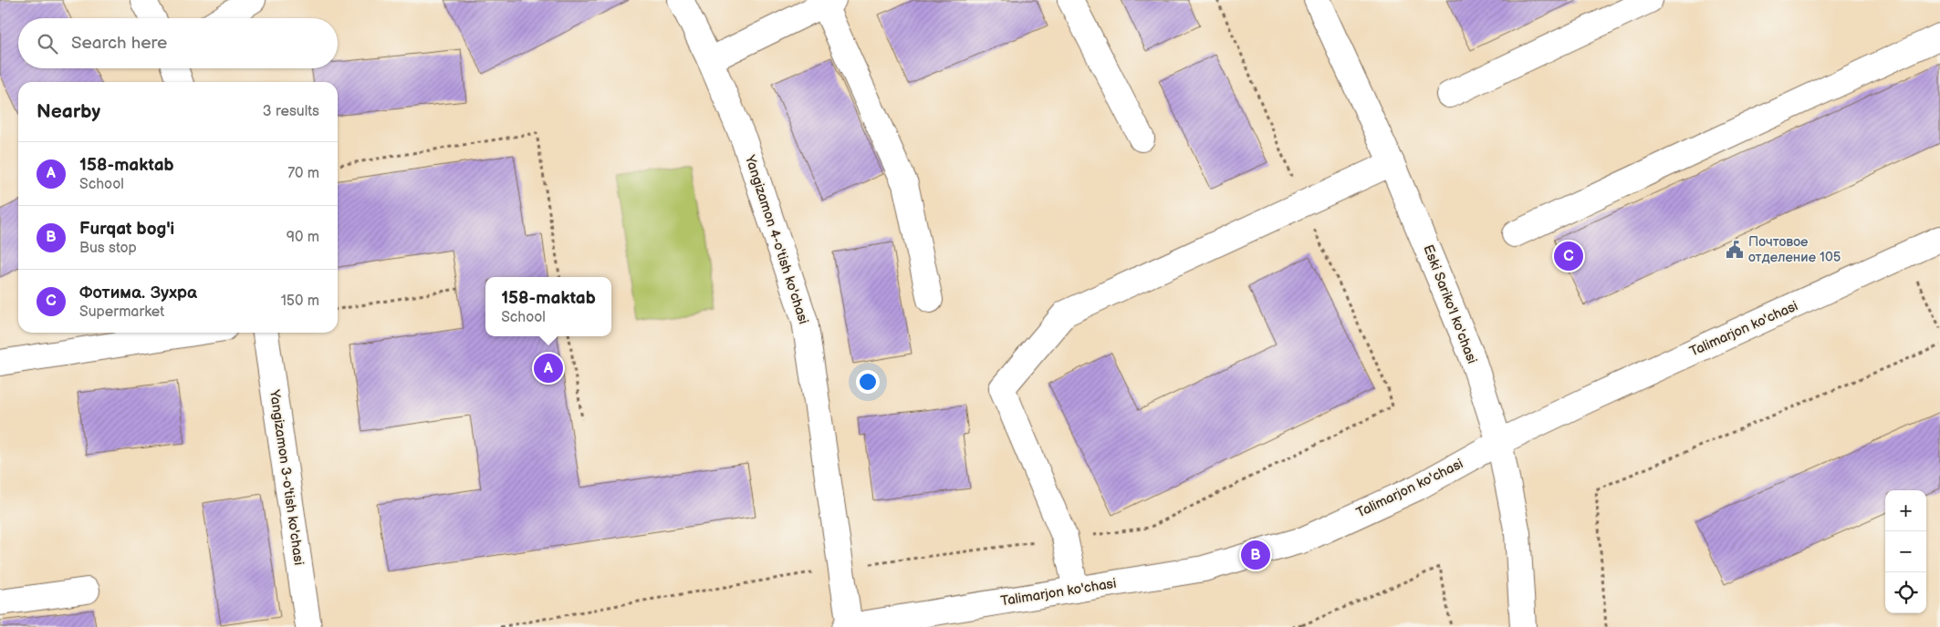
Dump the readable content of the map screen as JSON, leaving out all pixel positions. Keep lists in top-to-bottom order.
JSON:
{
  "streets": {
    "street": [
      "Yangizamon 4-o'tish ko'chasi",
      "Eski Sariko'l ko'chasi",
      "Talimarjon ko'chasi",
      "Yangizamon 3-o'tish ko'chasi"
    ]
  },
  "crossings": [
    ["Yangizamon 4-o'tish ko'chasi", "Talimarjon ko'chasi"],
    ["Eski Sariko'l ko'chasi", "Talimarjon ko'chasi"]
  ],
  "places": {
    "public building": ["Почтовое отделение 105"]
  },
  "page": {
    "search": "Search here",
    "heading": ["Nearby", "3 results"],
    "list": [
      {
        "mark": "A",
        "name": "158-maktab",
        "note": "School",
        "value": "70 m"
      },
      {
        "mark": "B",
        "name": "Furqat bog'i",
        "note": "Bus stop",
        "value": "90 m"
      },
      {
        "mark": "C",
        "name": "Фотима. Зухра",
        "note": "Supermarket",
        "value": "150 m"
      }
    ],
    "pins": ["C", "A", "B"],
    "popup": ["158-maktab", "School"],
    "map_buttons": ["+", "−"]
  }
}
